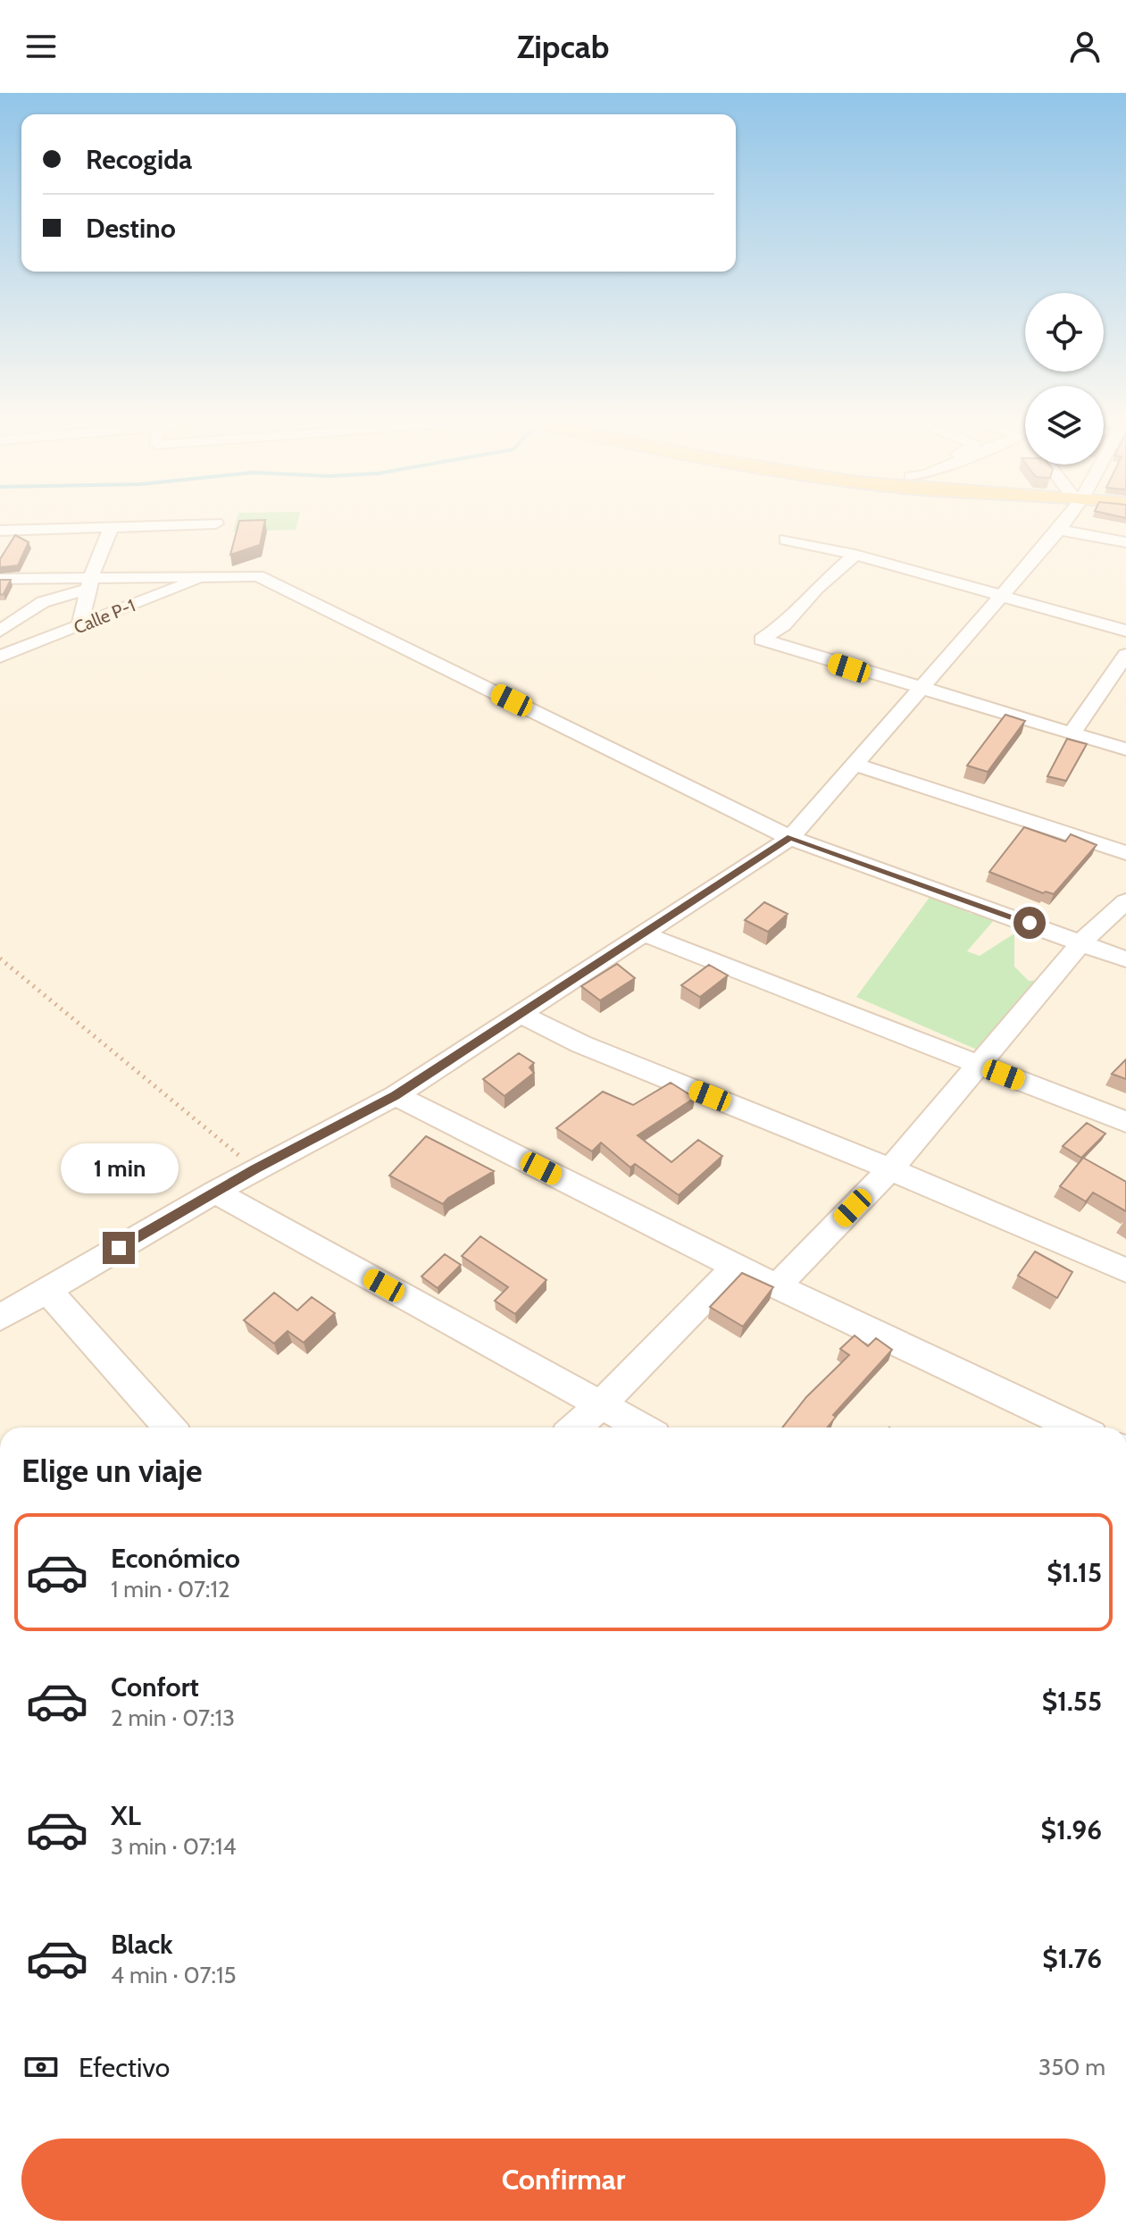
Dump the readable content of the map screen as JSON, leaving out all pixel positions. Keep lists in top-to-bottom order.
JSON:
{
  "streets": {
    "street": ["Calle P-1"]
  },
  "page": {
    "header": "Zipcab",
    "banner": ["Recogida", "Destino"],
    "bubble": "1 min",
    "heading": "Elige un viaje",
    "list": [
      {
        "name": "Económico",
        "note": "1 min · 07:12",
        "value": "$1.15"
      },
      {
        "name": "Confort",
        "note": "2 min · 07:13",
        "value": "$1.55"
      },
      {
        "name": "XL",
        "note": "3 min · 07:14",
        "value": "$1.96"
      },
      {
        "name": "Black",
        "note": "4 min · 07:15",
        "value": "$1.76"
      }
    ],
    "pay": ["Efectivo", "350 m"],
    "buttons": "Confirmar"
  }
}
